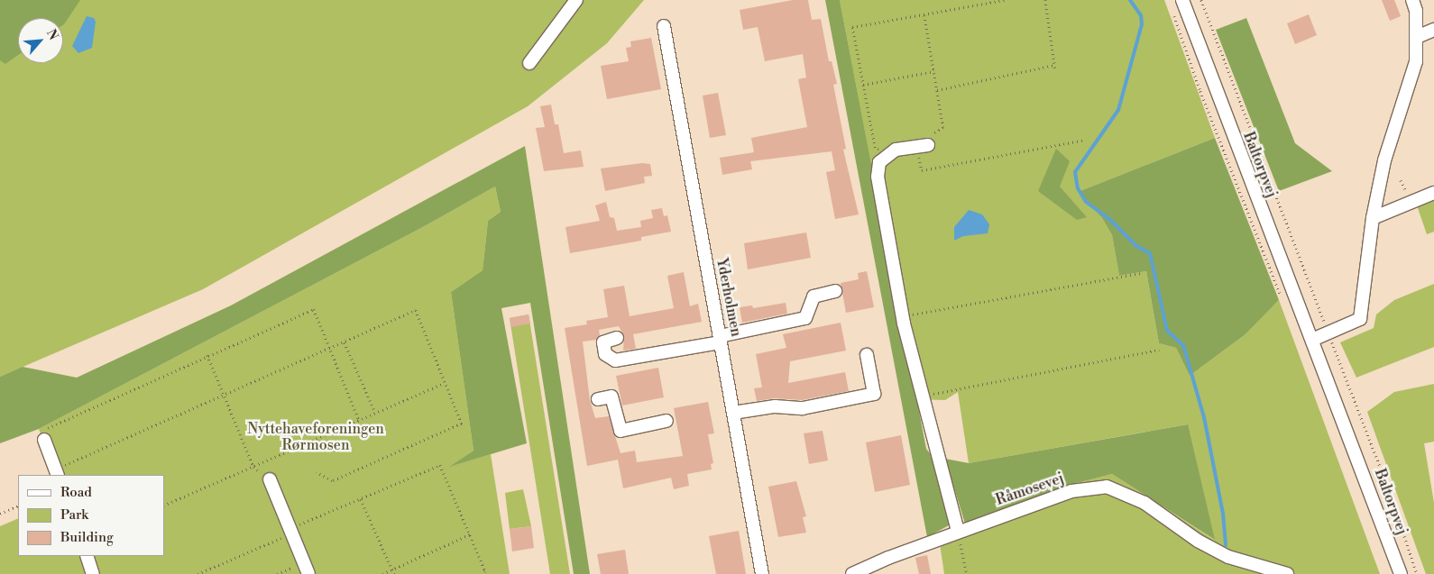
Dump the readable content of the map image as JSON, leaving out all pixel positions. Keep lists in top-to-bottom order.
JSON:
{
  "streets": {
    "street": ["Baltorpvej", "Yderholmen", "Råmosevej"]
  },
  "parks": ["Nyttehaveforeningen Rørmosen"],
  "legend": ["Road", "Park", "Building"],
  "north": "top right"
}
